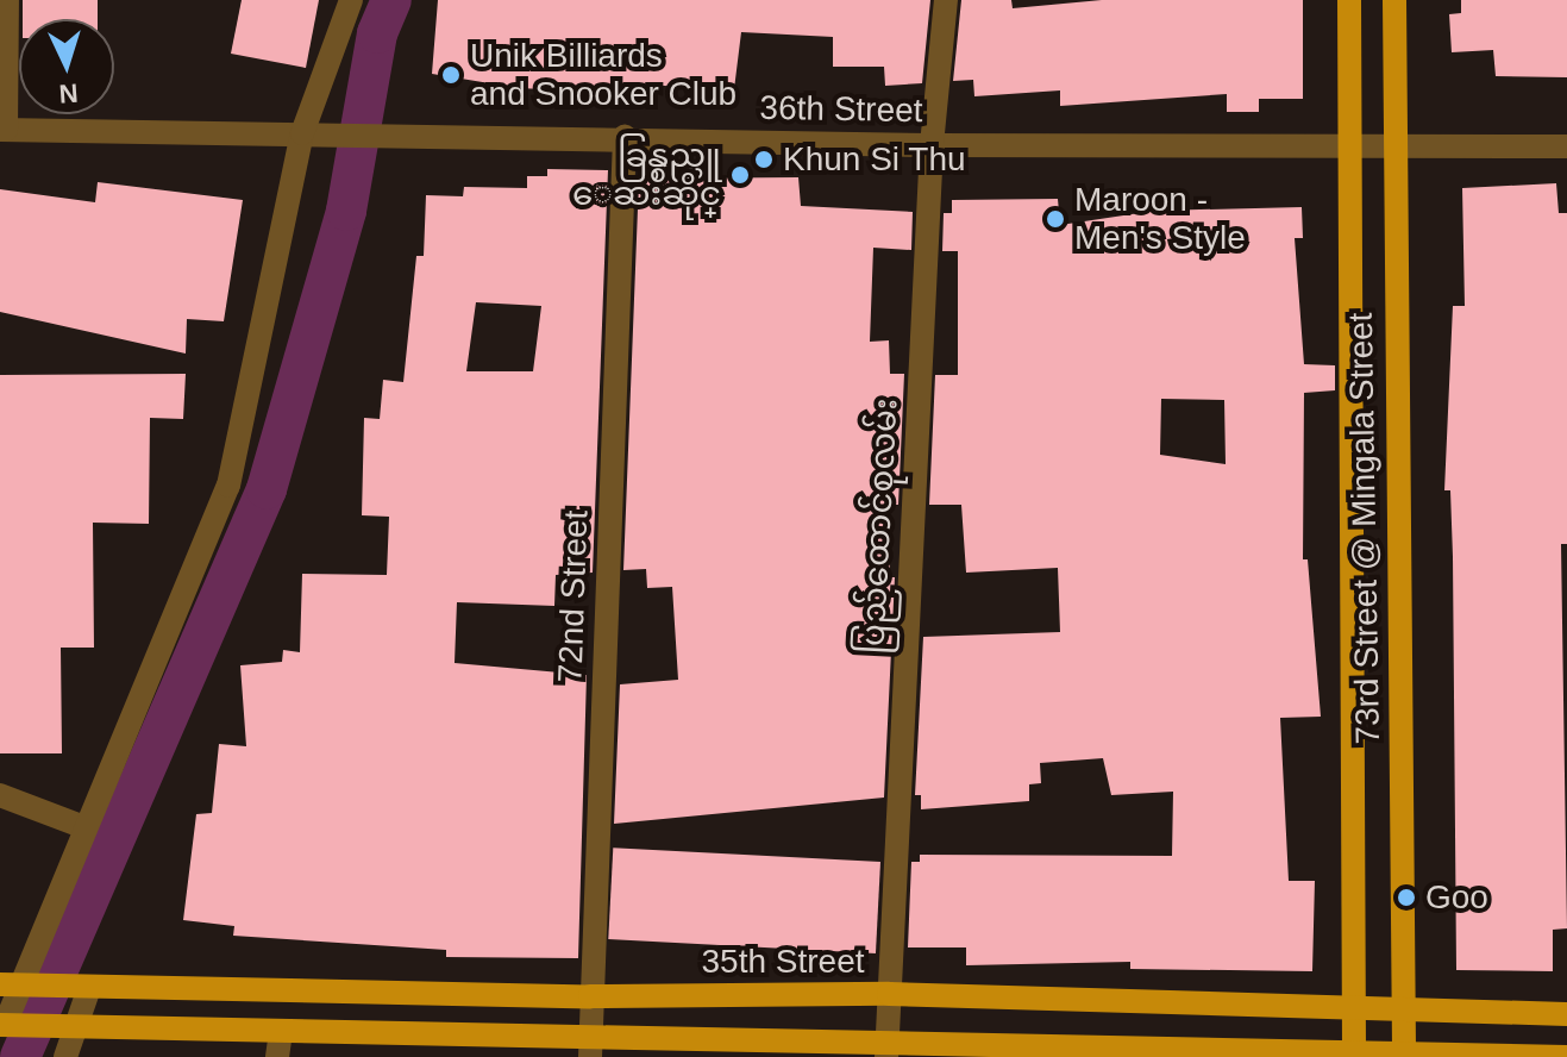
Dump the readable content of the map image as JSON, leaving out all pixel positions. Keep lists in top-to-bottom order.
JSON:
{
  "streets": {
    "main road": ["73rd Street @ Mingala Street", "35th Street"],
    "street": ["36th Street", "ပြည်ထောင်စုလမ်း", "72nd Street"]
  },
  "crossings": [
    ["36th Street", "ပြည်ထောင်စုလမ်း"],
    ["36th Street", "73rd Street @ Mingala Street"],
    ["36th Street", "72nd Street"],
    ["ပြည်ထောင်စုလမ်း", "35th Street"],
    ["73rd Street @ Mingala Street", "35th Street"],
    ["72nd Street", "35th Street"]
  ],
  "places": [
    "Unik Billiards and Snooker Club",
    "Khun Si Thu",
    "ခြန္စည္သူ ေဆးဆိုင္",
    "Maroon - Men's Style",
    "Goo"
  ],
  "north": "bottom"
}
